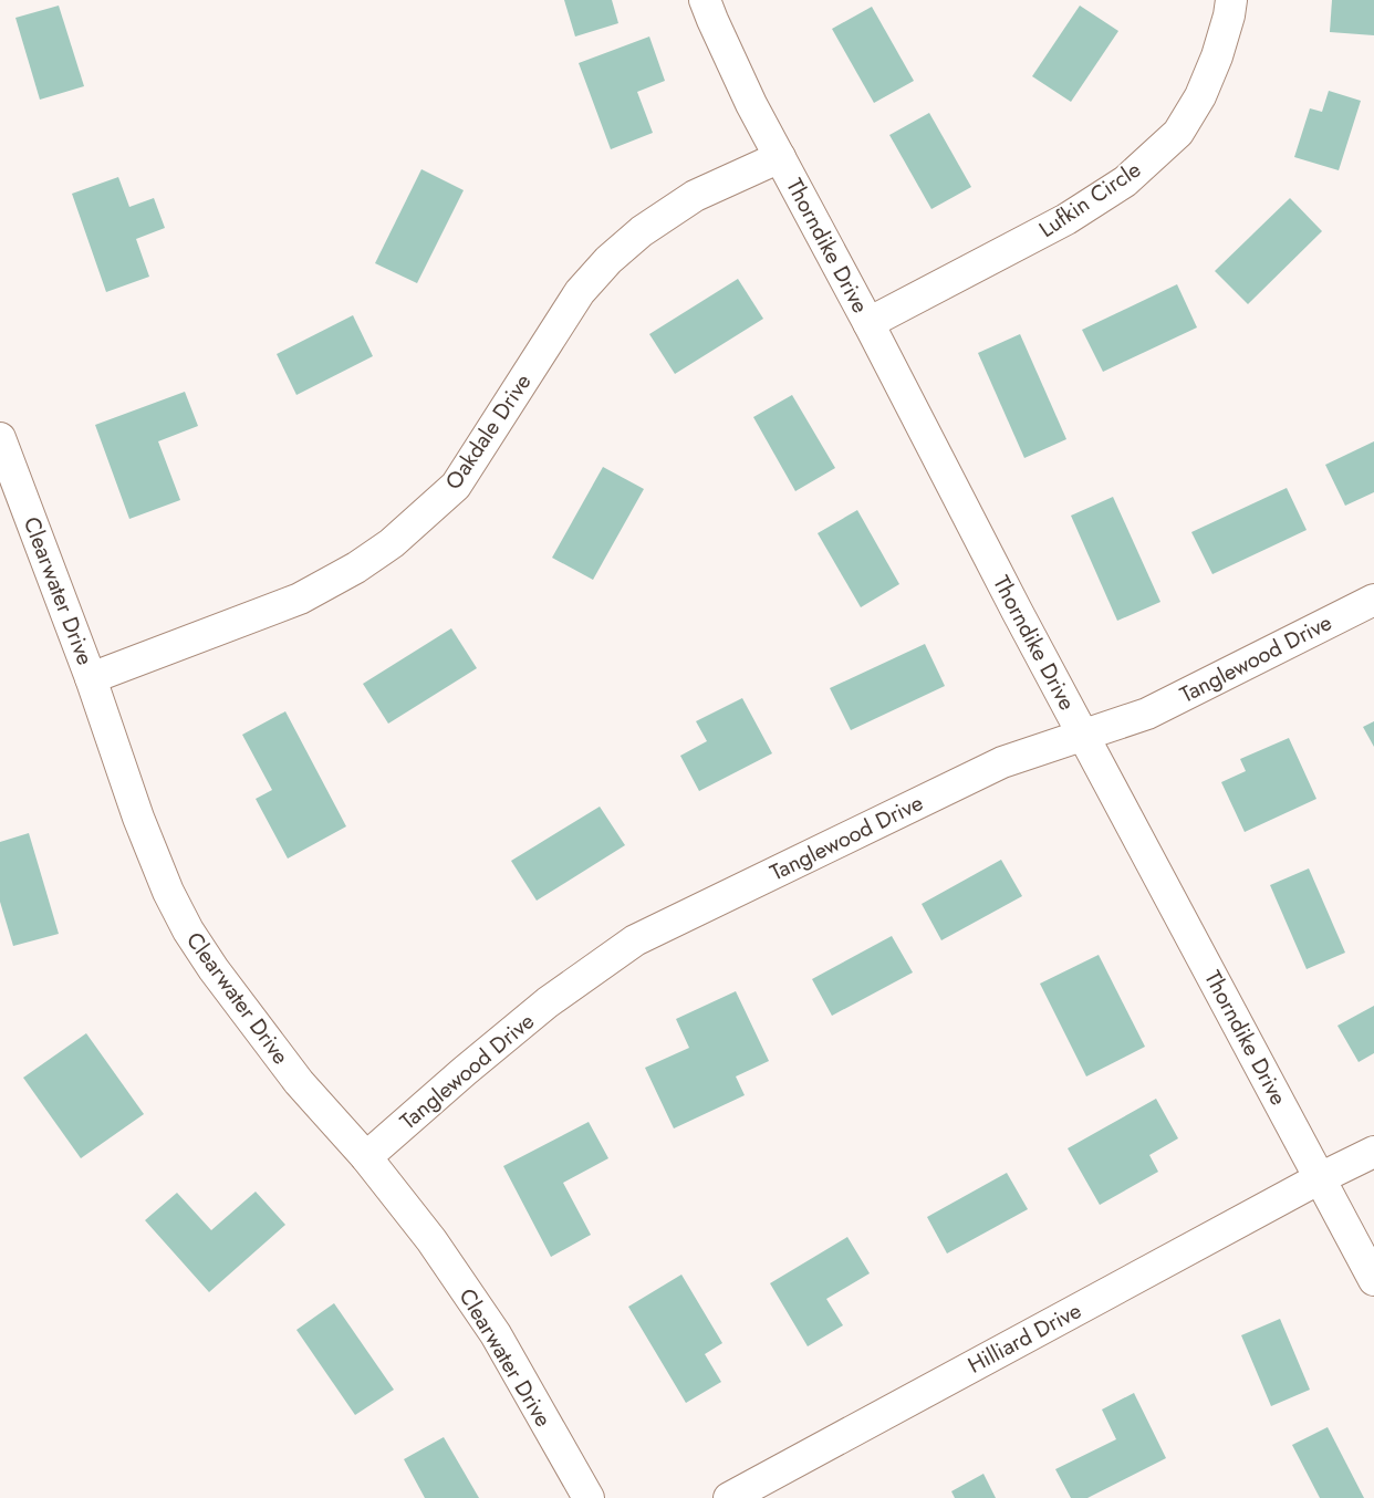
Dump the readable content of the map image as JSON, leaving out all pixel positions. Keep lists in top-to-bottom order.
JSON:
{
  "streets": {
    "street": [
      "Lufkin Circle",
      "Thorndike Drive",
      "Oakdale Drive",
      "Clearwater Drive",
      "Tanglewood Drive",
      "Hilliard Drive"
    ]
  },
  "crossings": [
    ["Lufkin Circle", "Thorndike Drive"],
    ["Thorndike Drive", "Oakdale Drive"],
    ["Thorndike Drive", "Tanglewood Drive"],
    ["Thorndike Drive", "Hilliard Drive"],
    ["Oakdale Drive", "Clearwater Drive"],
    ["Clearwater Drive", "Tanglewood Drive"]
  ]
}
